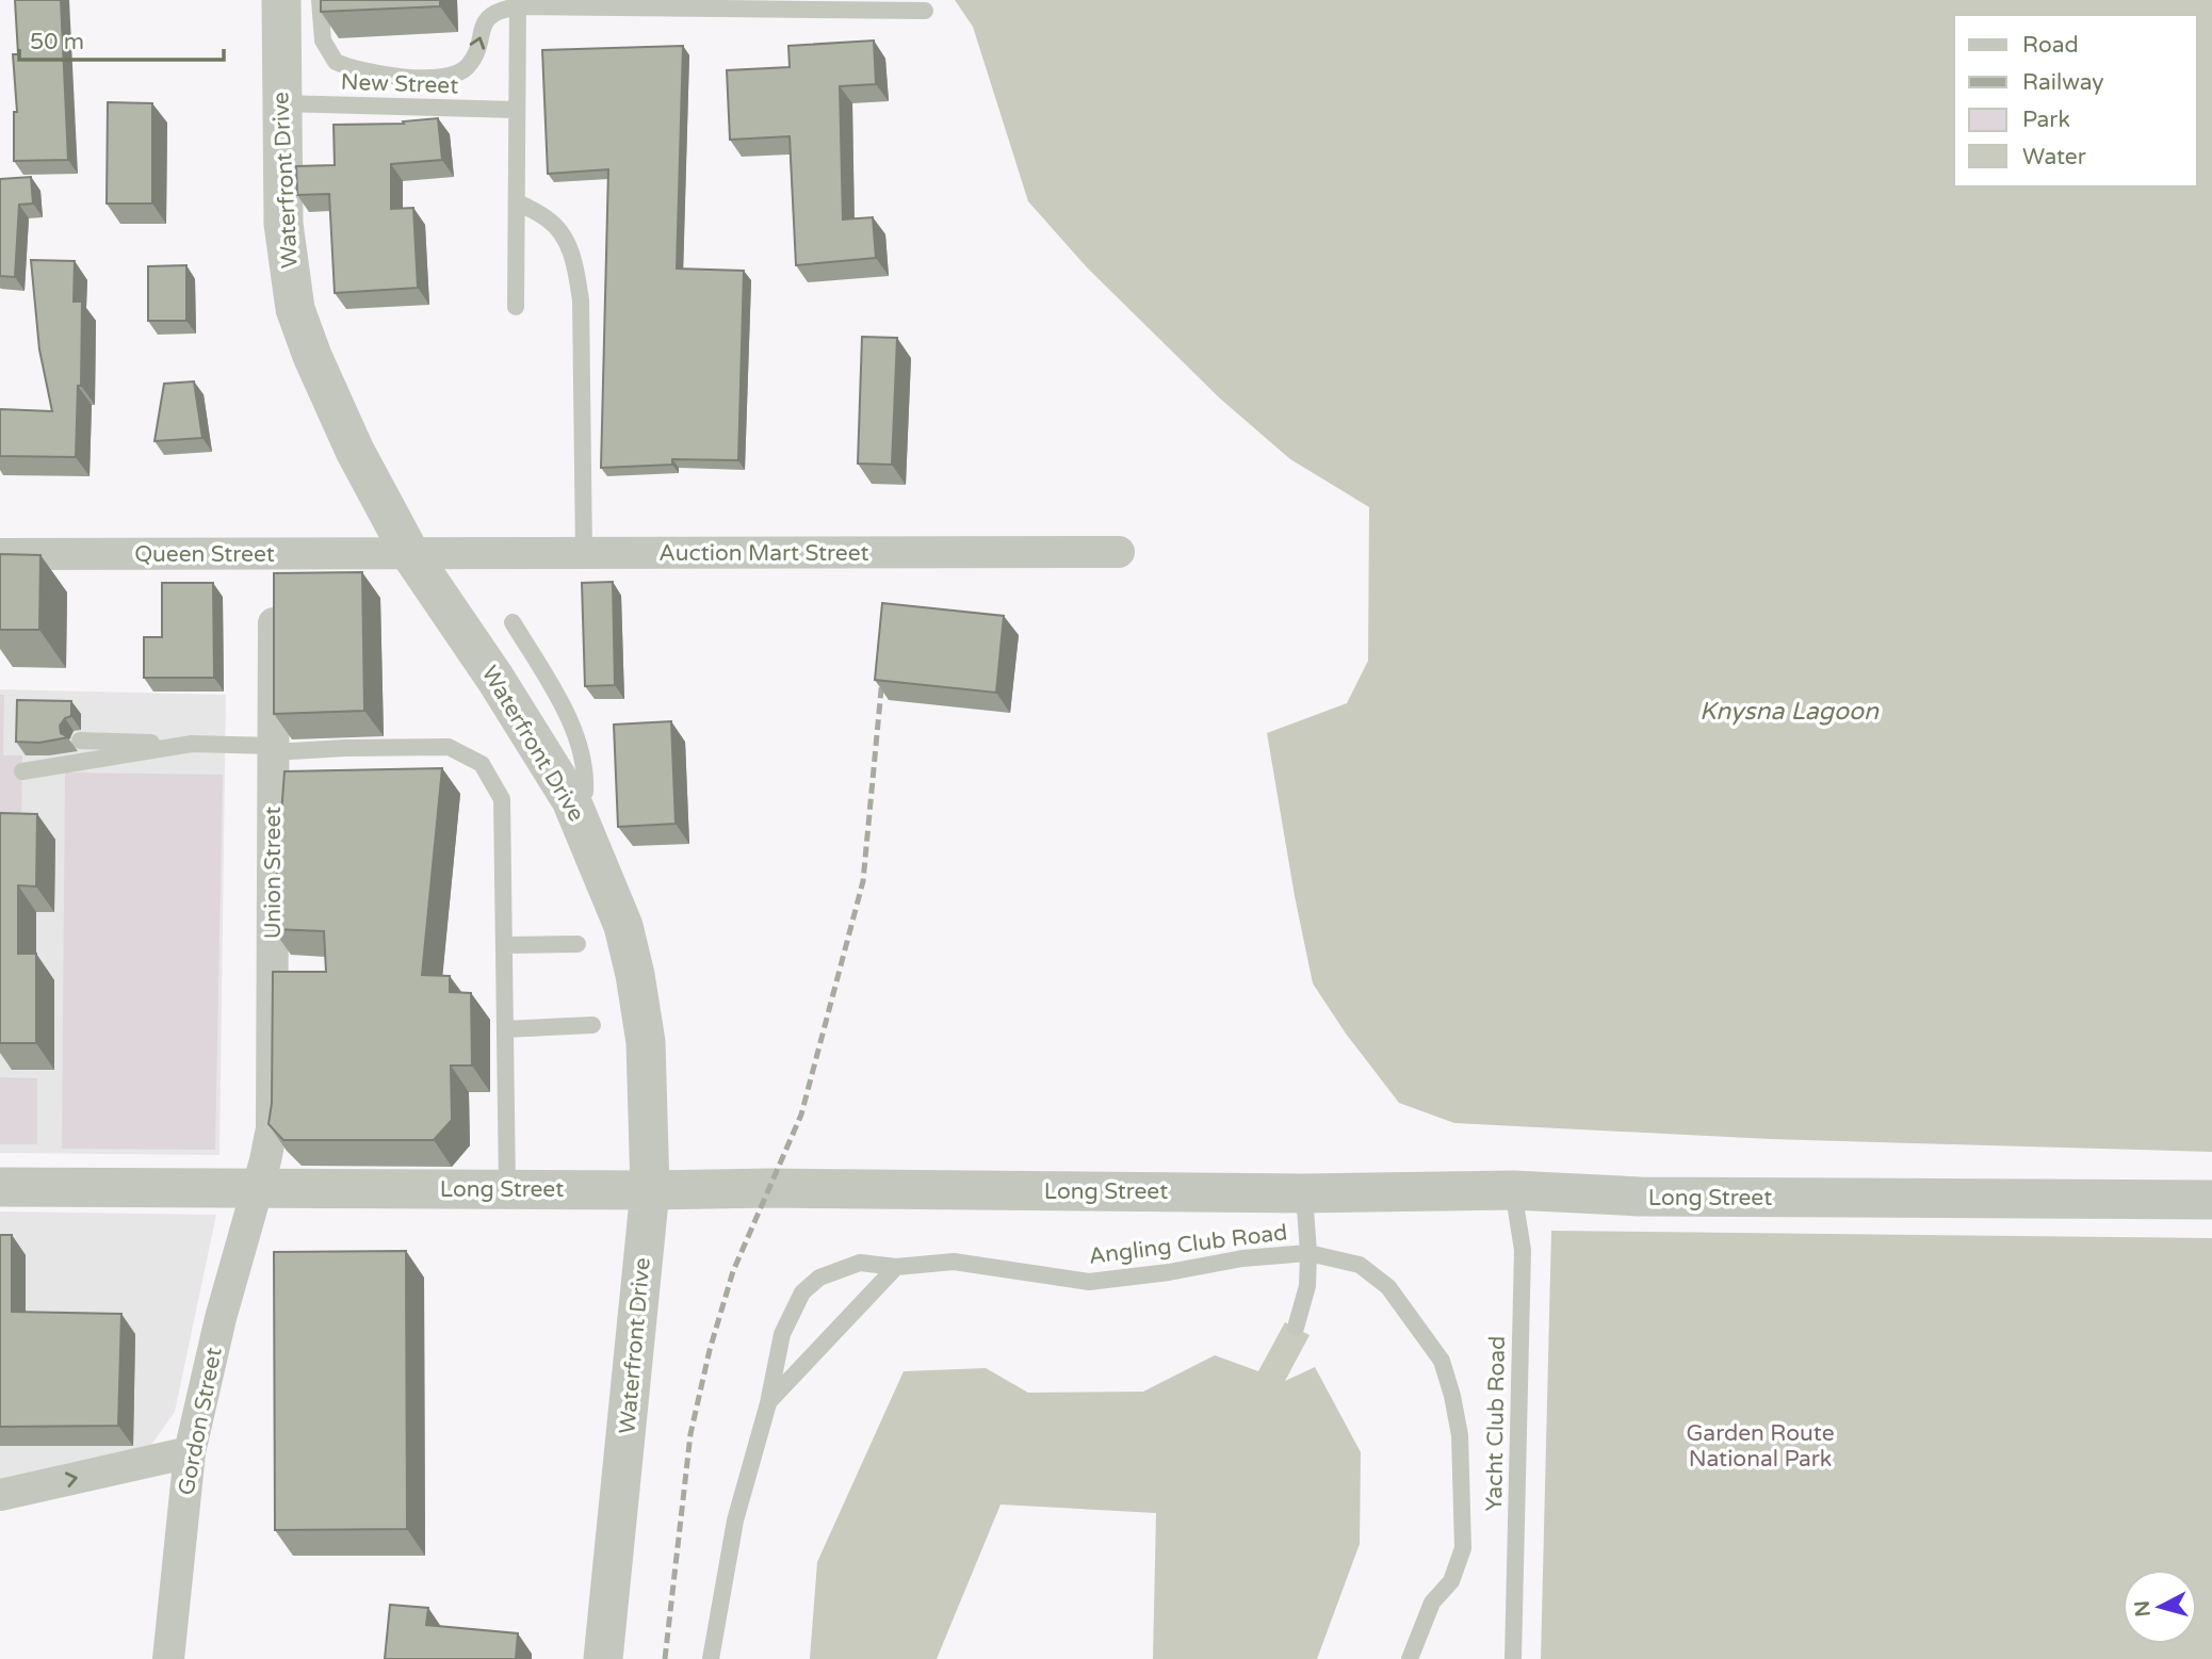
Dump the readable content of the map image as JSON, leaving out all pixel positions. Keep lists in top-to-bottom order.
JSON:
{
  "streets": {
    "street": [
      "Waterfront Drive",
      "Auction Mart Street",
      "Queen Street",
      "Union Street",
      "Long Street",
      "Gordon Street"
    ],
    "lane": ["New Street", "Angling Club Road", "Yacht Club Road"]
  },
  "crossings": [
    ["New Street", "Waterfront Drive"],
    ["Waterfront Drive", "Auction Mart Street"],
    ["Waterfront Drive", "Queen Street"],
    ["Waterfront Drive", "Long Street"],
    ["Auction Mart Street", "Queen Street"],
    ["Queen Street", "Union Street"],
    ["Union Street", "Long Street"],
    ["Union Street", "Gordon Street"],
    ["Long Street", "Angling Club Road"],
    ["Long Street", "Gordon Street"],
    ["Long Street", "Yacht Club Road"]
  ],
  "water": ["Knysna Lagoon"],
  "parks": ["Garden Route National Park"],
  "legend": [
    "Road",
    "Railway",
    "Park",
    "Water"
  ],
  "scale_bar": "50 m",
  "north": "left"
}
